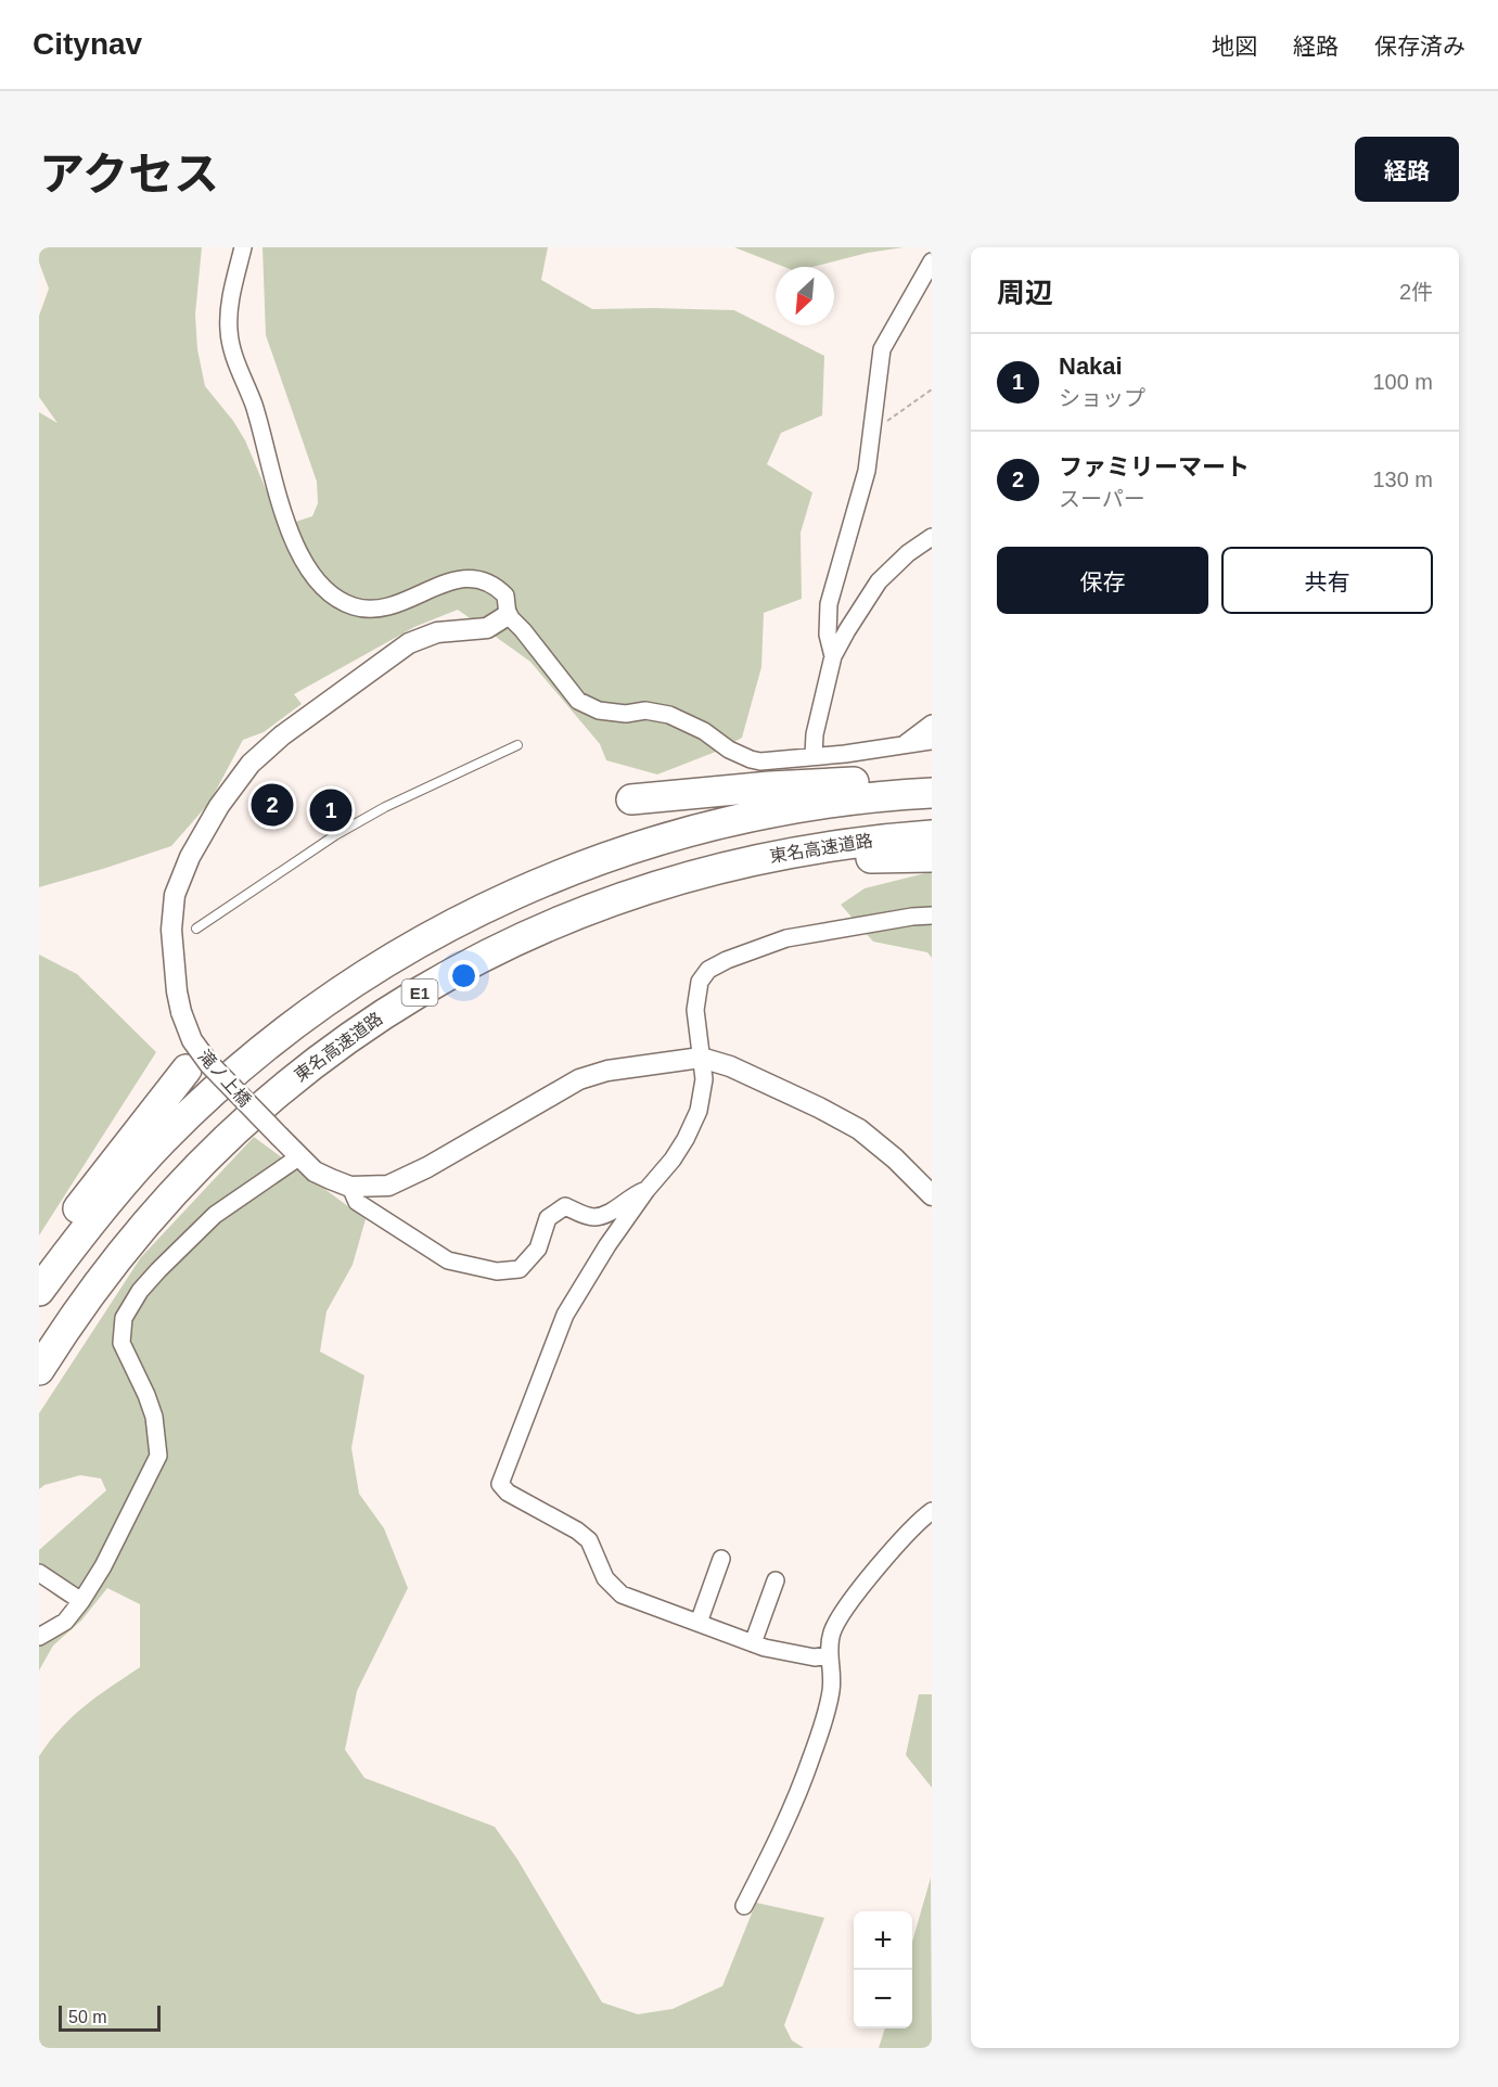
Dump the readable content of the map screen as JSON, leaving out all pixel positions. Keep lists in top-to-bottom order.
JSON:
{
  "streets": {
    "highway": ["東名高速道路", "E1"],
    "street": ["滝ノ上橋"]
  },
  "scale_bar": "50 m",
  "north": "bottom left",
  "page": {
    "header": "Citynav",
    "nav": ["地図", "経路", "保存済み"],
    "title": "アクセス",
    "buttons": [
      "経路",
      ["保存", "共有"]
    ],
    "heading": ["周辺", "2件"],
    "list": [
      {
        "mark": "1",
        "name": "Nakai",
        "note": "ショップ",
        "value": "100 m"
      },
      {
        "mark": "2",
        "name": "ファミリーマート",
        "note": "スーパー",
        "value": "130 m"
      }
    ],
    "pins": ["2", "1"],
    "map_buttons": ["+", "−"],
    "scale": "50 m"
  }
}
